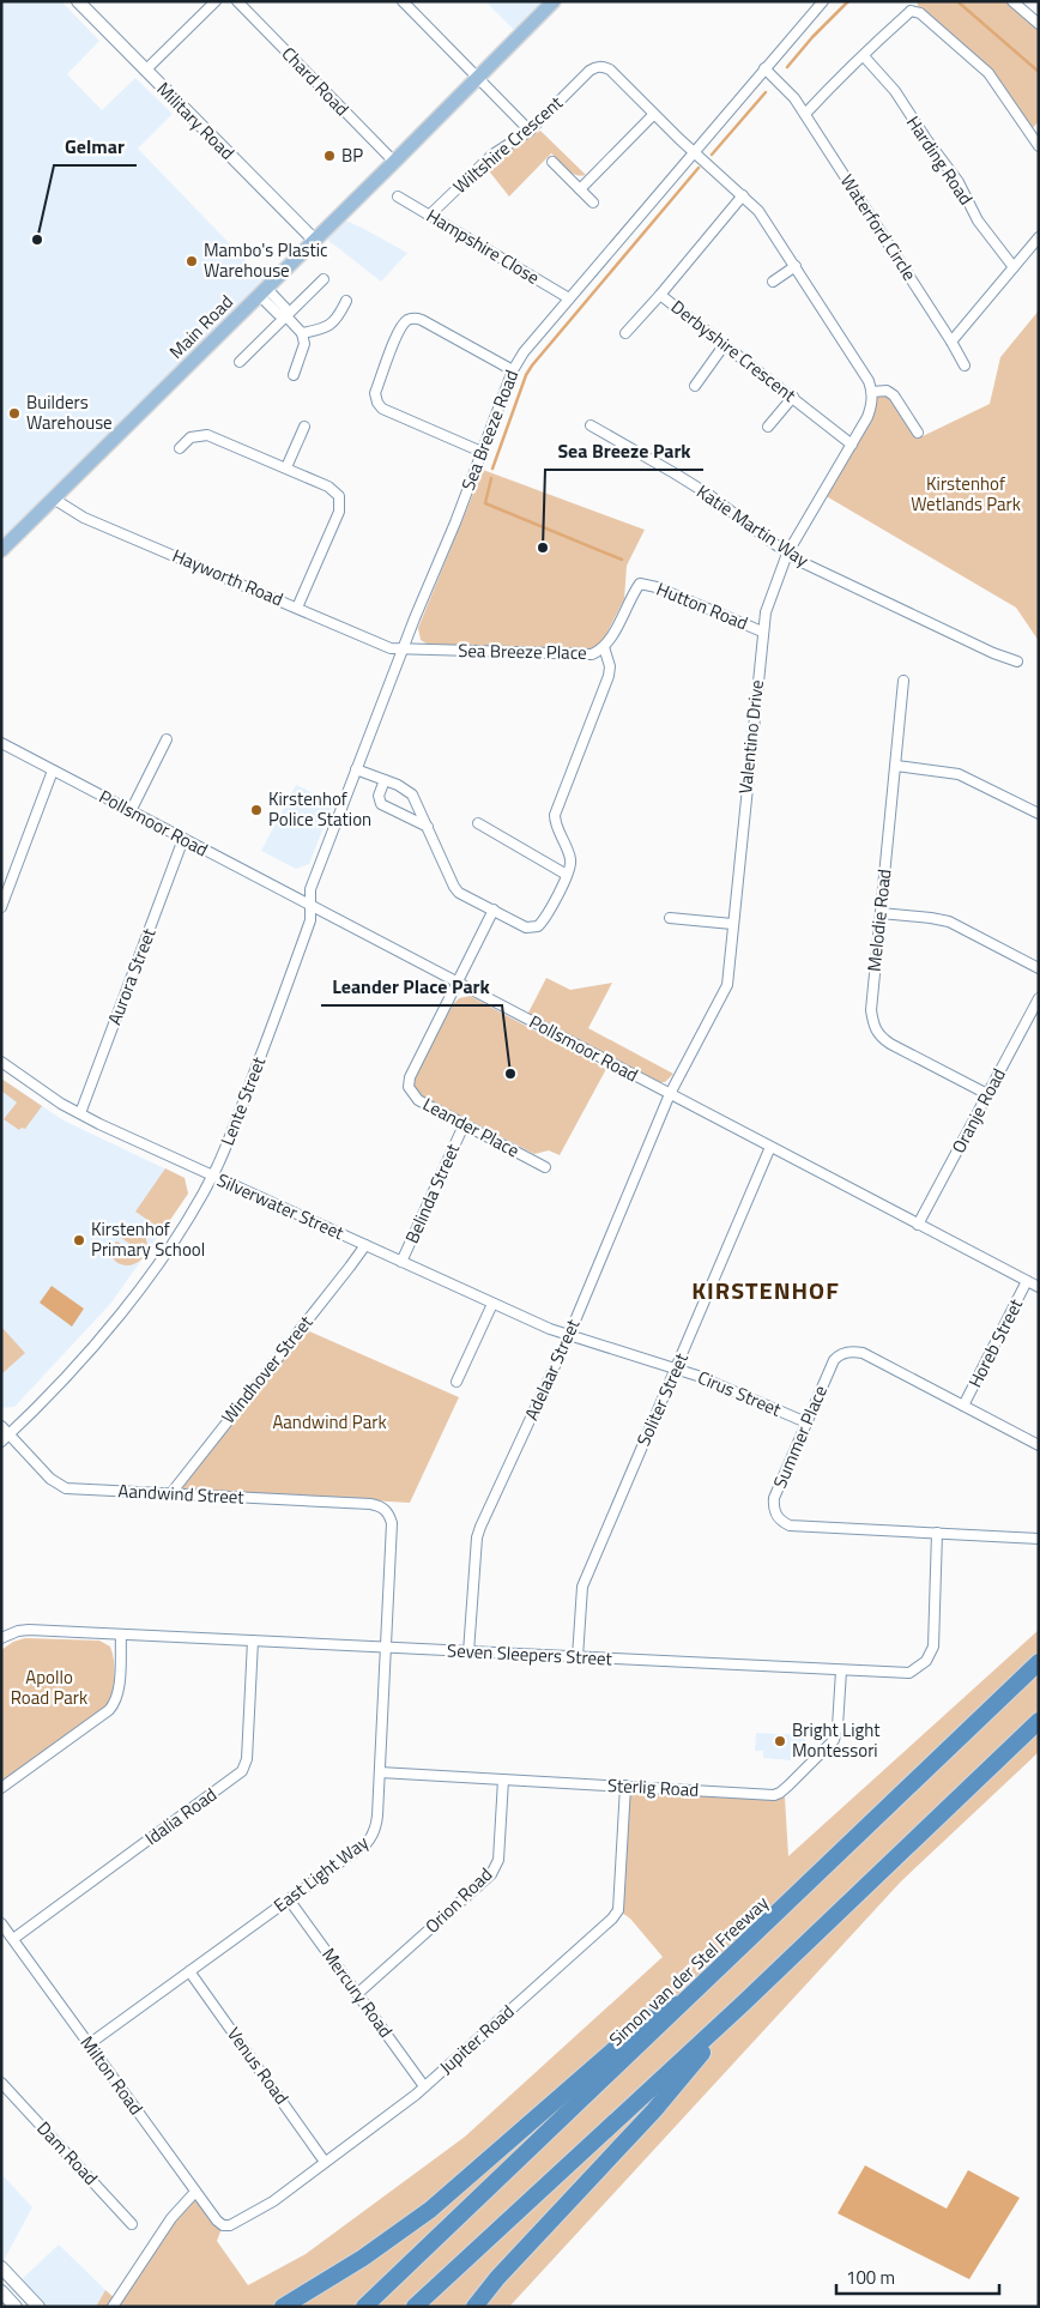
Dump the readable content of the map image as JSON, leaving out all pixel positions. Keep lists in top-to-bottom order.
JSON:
{
  "streets": {
    "highway": ["Simon van der Stel Freeway"],
    "main road": ["Military Road", "Main Road"],
    "street": [
      "Chard Road",
      "Wiltshire Crescent",
      "Harding Road",
      "Waterford Circle",
      "Hampshire Close",
      "Derbyshire Crescent",
      "Sea Breeze Road",
      "Katie Martin Way",
      "Hayworth Road",
      "Hutton Road",
      "Sea Breeze Place",
      "Valentino Drive",
      "Pollsmoor Road",
      "Melodie Road",
      "Aurora Street",
      "Lente Street",
      "Oranje Road",
      "Leander Place",
      "Belinda Street",
      "Silverwater Street",
      "Horeb Street",
      "Windhover Street",
      "Adelaar Street",
      "Cirus Street",
      "Soliter Street",
      "Summer Place",
      "Aandwind Street",
      "Seven Sleepers Street",
      "Sterlig Road",
      "Idalia Road",
      "East Light Way",
      "Orion Road",
      "Mercury Road",
      "Jupiter Road",
      "Venus Road",
      "Milton Road",
      "Dam Road"
    ]
  },
  "crossings": [
    ["Chard Road", "Main Road"],
    ["Military Road", "Main Road"],
    ["Wiltshire Crescent", "Hampshire Close"],
    ["Wiltshire Crescent", "Sea Breeze Road"],
    ["Waterford Circle", "Sea Breeze Road"],
    ["Hampshire Close", "Sea Breeze Road"],
    ["Main Road", "Hayworth Road"],
    ["Derbyshire Crescent", "Valentino Drive"],
    ["Sea Breeze Road", "Hayworth Road"],
    ["Sea Breeze Road", "Sea Breeze Place"],
    ["Sea Breeze Road", "Pollsmoor Road"],
    ["Sea Breeze Road", "Lente Street"],
    ["Katie Martin Way", "Valentino Drive"],
    ["Hayworth Road", "Sea Breeze Place"],
    ["Hutton Road", "Sea Breeze Place"],
    ["Hutton Road", "Valentino Drive"],
    ["Valentino Drive", "Pollsmoor Road"],
    ["Valentino Drive", "Adelaar Street"],
    ["Pollsmoor Road", "Aurora Street"],
    ["Pollsmoor Road", "Lente Street"],
    ["Pollsmoor Road", "Oranje Road"],
    ["Pollsmoor Road", "Leander Place"],
    ["Pollsmoor Road", "Horeb Street"],
    ["Pollsmoor Road", "Adelaar Street"],
    ["Pollsmoor Road", "Soliter Street"],
    ["Melodie Road", "Oranje Road"],
    ["Aurora Street", "Silverwater Street"],
    ["Lente Street", "Silverwater Street"],
    ["Lente Street", "Aandwind Street"],
    ["Leander Place", "Belinda Street"],
    ["Belinda Street", "Silverwater Street"],
    ["Silverwater Street", "Windhover Street"],
    ["Silverwater Street", "Adelaar Street"],
    ["Silverwater Street", "Cirus Street"],
    ["Horeb Street", "Summer Place"],
    ["Windhover Street", "Aandwind Street"],
    ["Adelaar Street", "Cirus Street"],
    ["Adelaar Street", "Seven Sleepers Street"],
    ["Cirus Street", "Soliter Street"],
    ["Cirus Street", "Summer Place"],
    ["Soliter Street", "Seven Sleepers Street"],
    ["Summer Place", "Seven Sleepers Street"],
    ["Aandwind Street", "East Light Way"],
    ["Seven Sleepers Street", "Sterlig Road"],
    ["Seven Sleepers Street", "Idalia Road"],
    ["Seven Sleepers Street", "East Light Way"],
    ["Sterlig Road", "East Light Way"],
    ["Sterlig Road", "Orion Road"],
    ["Sterlig Road", "Jupiter Road"],
    ["Idalia Road", "Milton Road"],
    ["East Light Way", "Mercury Road"],
    ["East Light Way", "Venus Road"],
    ["East Light Way", "Milton Road"],
    ["Orion Road", "Mercury Road"],
    ["Mercury Road", "Jupiter Road"],
    ["Jupiter Road", "Venus Road"],
    ["Jupiter Road", "Milton Road"]
  ],
  "districts": ["KIRSTENHOF"],
  "parks": ["Kirstenhof Wetlands Park", "Aandwind Park", "Apollo Road Park"],
  "places": [
    "BP",
    "Gelmar",
    "Mambo's Plastic Warehouse",
    "Builders Warehouse",
    "Sea Breeze Park",
    "Kirstenhof Police Station",
    "Leander Place Park",
    "Kirstenhof Primary School",
    "Bright Light Montessori"
  ],
  "scale_bar": "100 m"
}
